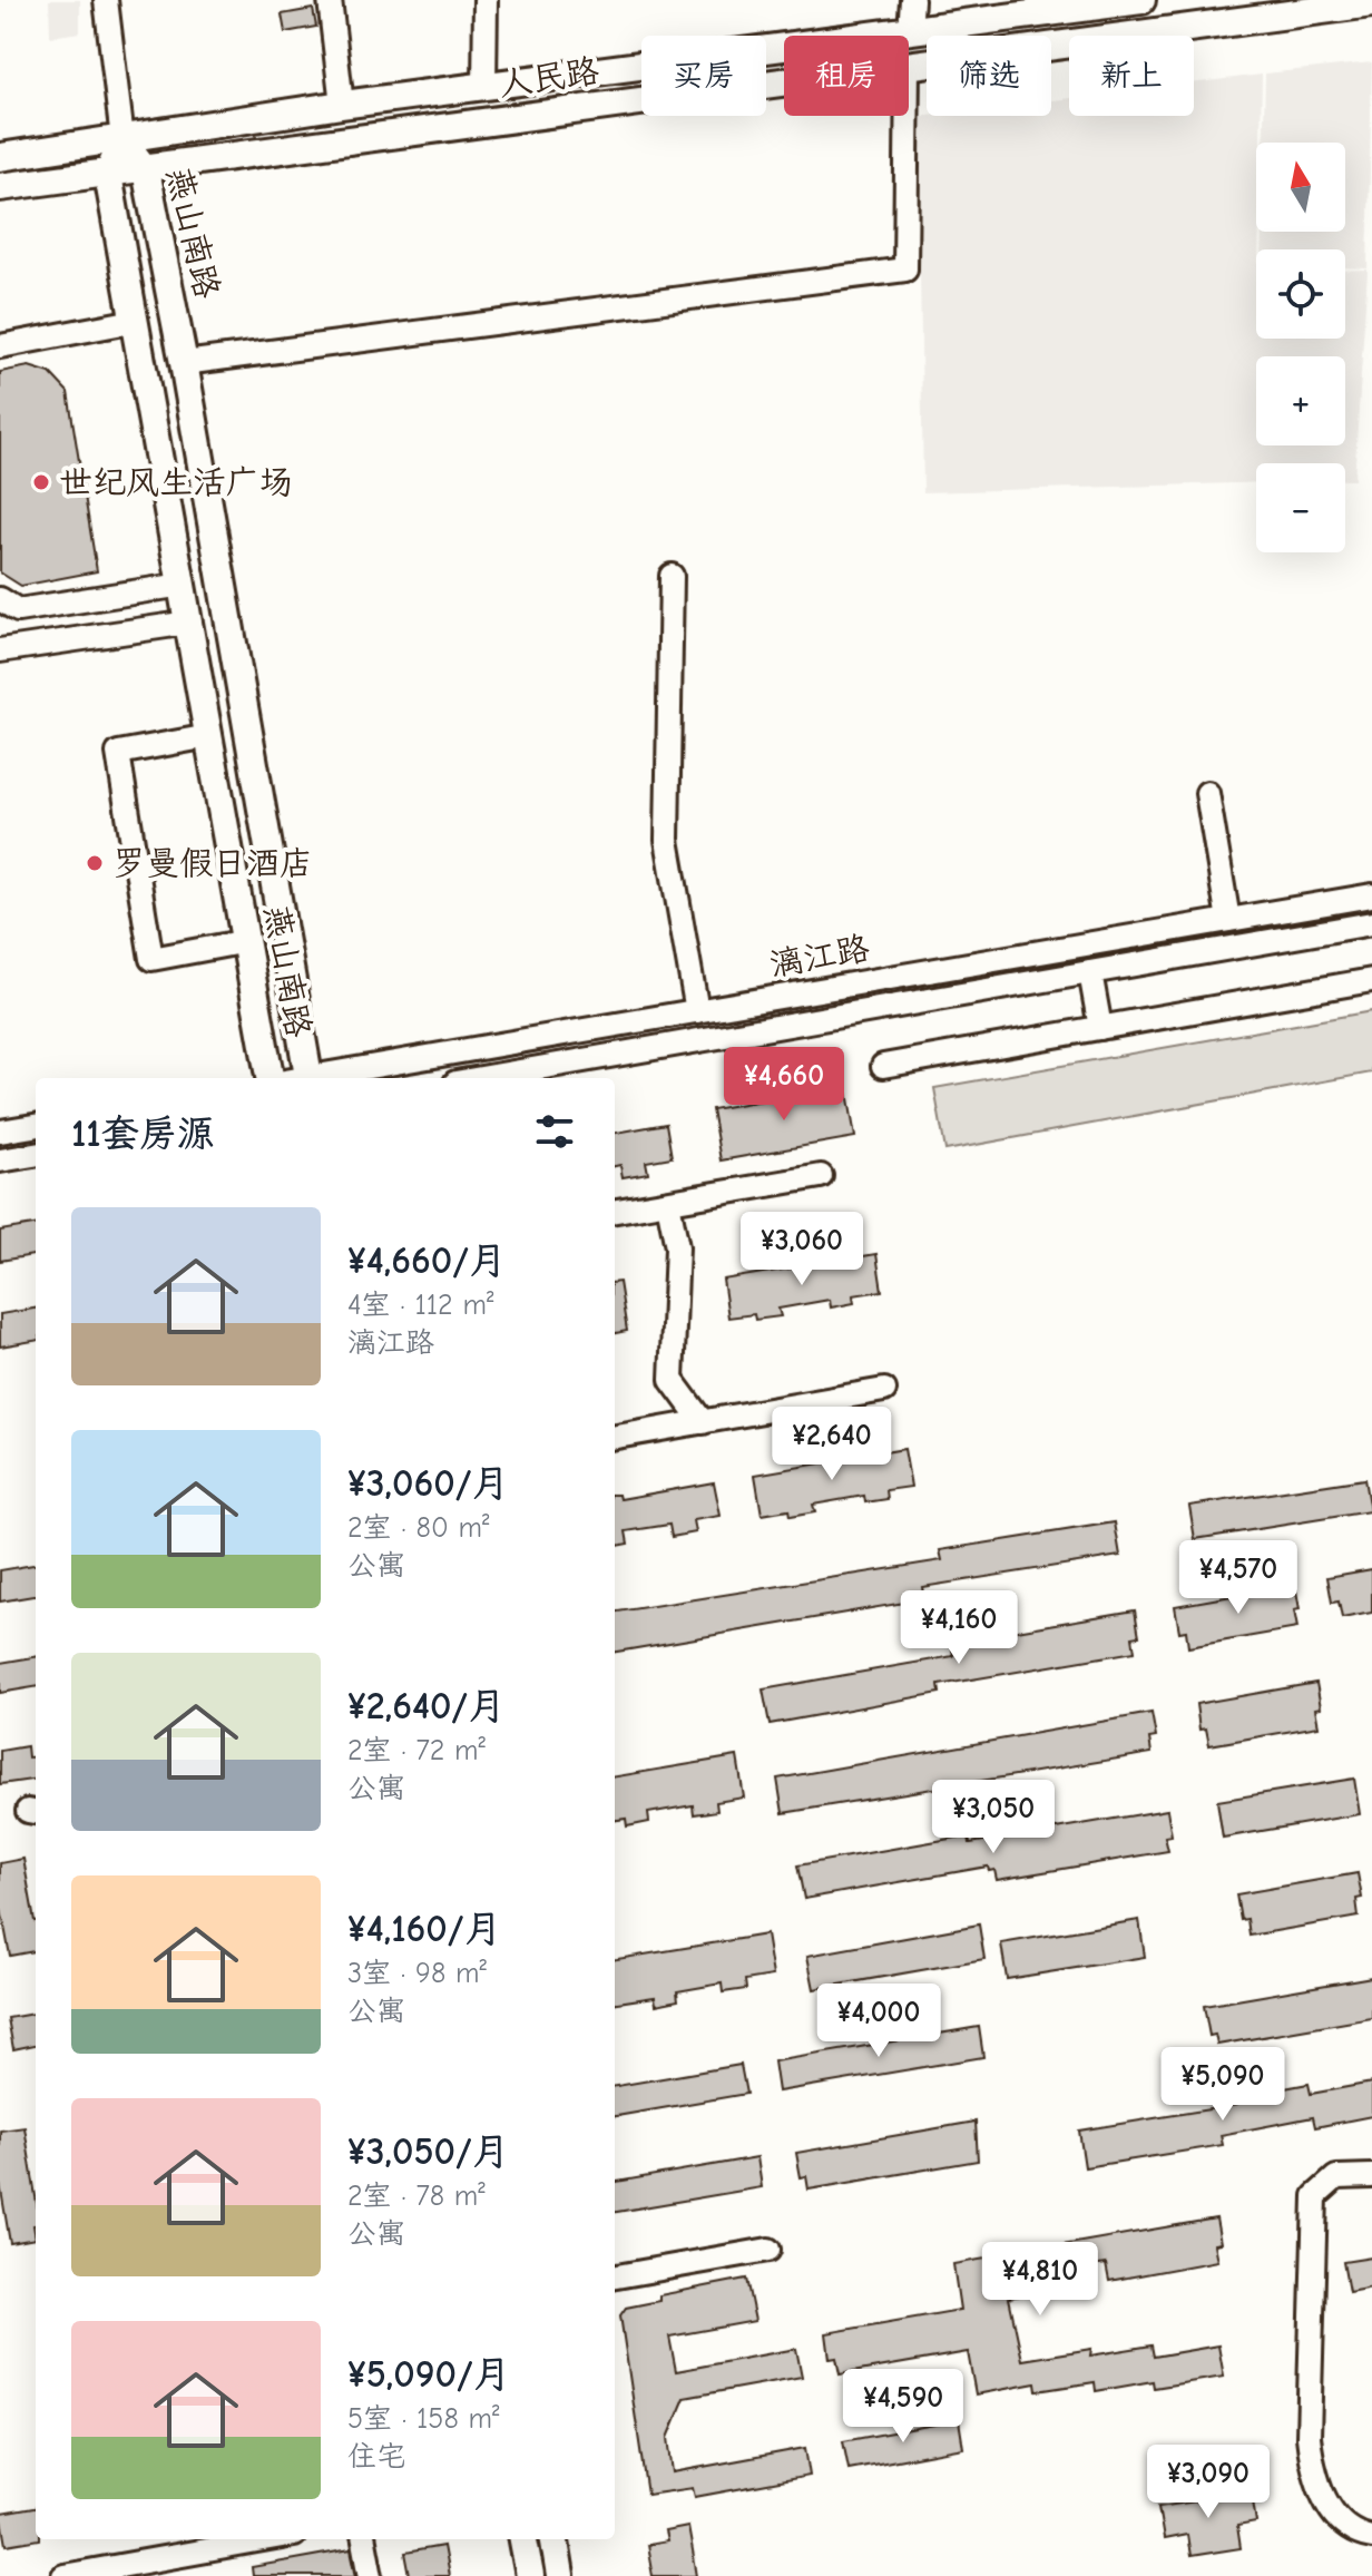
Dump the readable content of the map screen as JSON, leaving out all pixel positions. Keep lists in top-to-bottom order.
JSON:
{
  "streets": {
    "main road": ["人民路", "燕山南路"],
    "street": ["漓江路"]
  },
  "crossings": [
    ["人民路", "燕山南路"]
  ],
  "places": ["世纪风生活广场", "罗曼假日酒店"],
  "north": "top",
  "page": {
    "chip": [
      "买房",
      "租房",
      "筛选",
      "新上"
    ],
    "map_buttons": ["+", "−"],
    "price": [
      "¥4,660",
      "¥3,060",
      "¥2,640",
      "¥4,570",
      "¥4,160",
      "¥3,050",
      "¥4,000",
      "¥5,090",
      "¥4,810",
      "¥4,590",
      "¥3,090"
    ],
    "heading": "11套房源",
    "list": [
      {
        "name": "¥4,660/月",
        "note": "4室 · 112 m² · 漓江路"
      },
      {
        "name": "¥3,060/月",
        "note": "2室 · 80 m² · 公寓"
      },
      {
        "name": "¥2,640/月",
        "note": "2室 · 72 m² · 公寓"
      },
      {
        "name": "¥4,160/月",
        "note": "3室 · 98 m² · 公寓"
      },
      {
        "name": "¥3,050/月",
        "note": "2室 · 78 m² · 公寓"
      },
      {
        "name": "¥5,090/月",
        "note": "5室 · 158 m² · 住宅"
      }
    ]
  }
}
